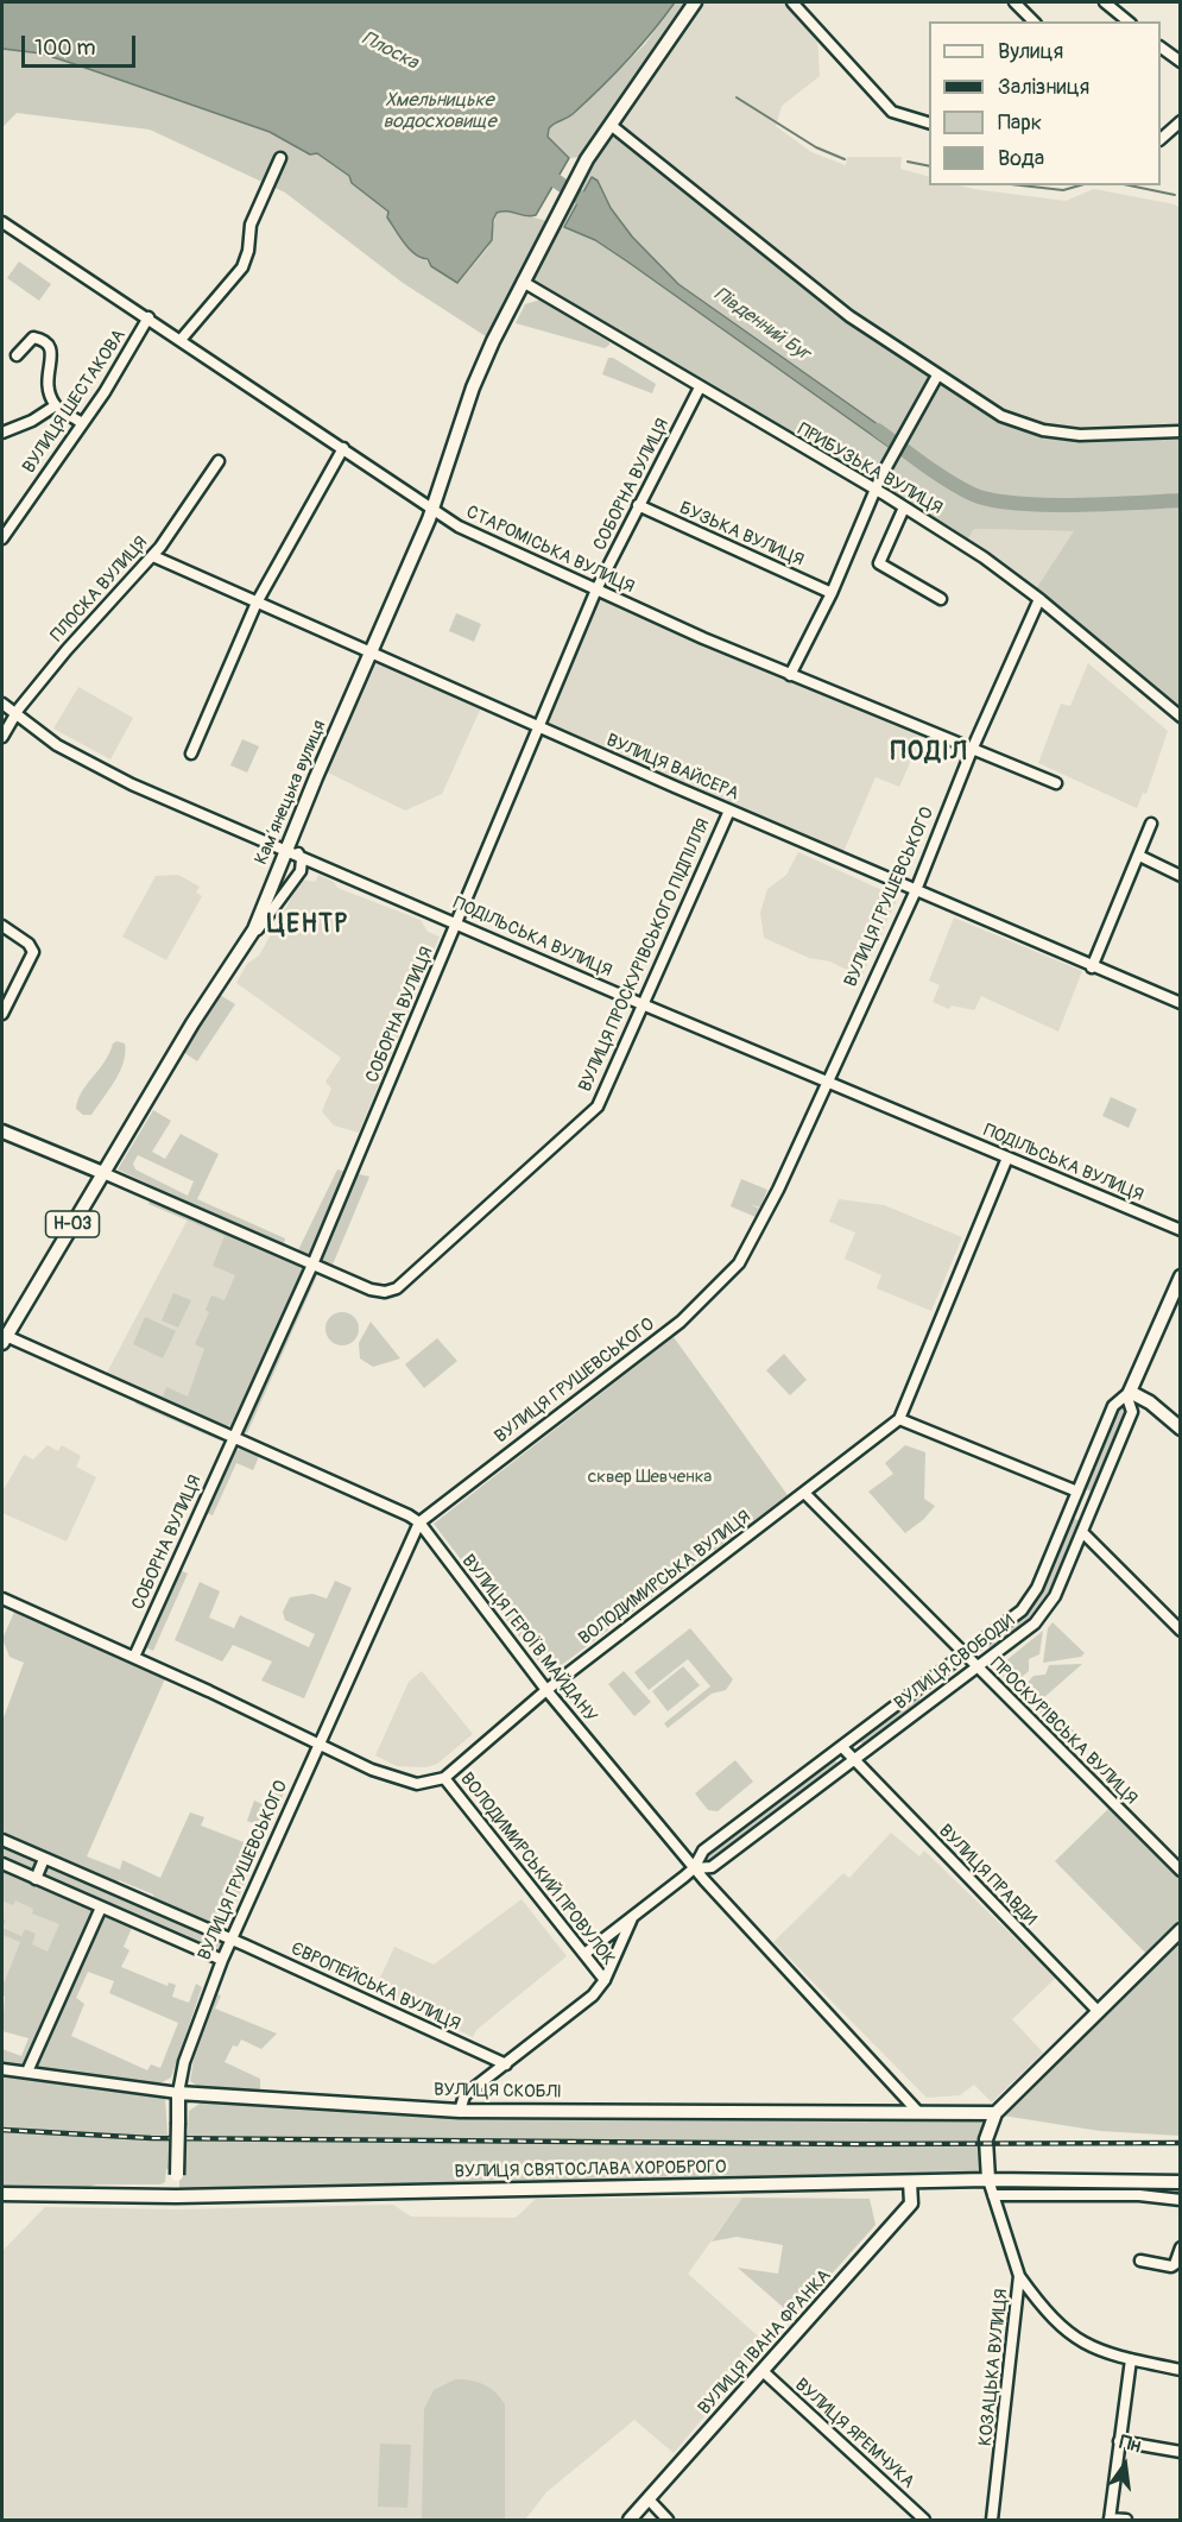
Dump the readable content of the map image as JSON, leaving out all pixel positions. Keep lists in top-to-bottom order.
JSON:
{
  "streets": {
    "main road": [
      "Камʼянецька вулиця",
      "ВУЛИЦЯ ГРУШЕВСЬКОГО",
      "Н-03",
      "ВУЛИЦЯ СВОБОДИ",
      "ВУЛИЦЯ СКОБЛІ",
      "ВУЛИЦЯ СВЯТОСЛАВА ХОРОБРОГО",
      "ВУЛИЦЯ ІВАНА ФРАНКА"
    ],
    "street": [
      "ВУЛИЦЯ ШЕСТАКОВА",
      "ПРИБУЗЬКА ВУЛИЦЯ",
      "СОБОРНА ВУЛИЦЯ",
      "БУЗЬКА ВУЛИЦЯ",
      "СТАРОМІСЬКА ВУЛИЦЯ",
      "ПЛОСКА ВУЛИЦЯ",
      "ВУЛИЦЯ ВАЙСЕРА",
      "ПОДІЛЬСЬКА ВУЛИЦЯ",
      "ВУЛИЦЯ ПРОСКУРІВСЬКОГО ПІДПІЛЛЯ",
      "ВОЛОДИМИРСЬКА ВУЛИЦЯ",
      "ВУЛИЦЯ ГЕРОЇВ МАЙДАНУ",
      "ПРОСКУРІВСЬКА ВУЛИЦЯ",
      "ВОЛОДИМИРСЬКИЙ ПРОВУЛОК",
      "ВУЛИЦЯ ПРАВДИ",
      "ЄВРОПЕЙСЬКА ВУЛИЦЯ",
      "КОЗАЦЬКА ВУЛИЦЯ",
      "ВУЛИЦЯ ЯРЕМЧУКА"
    ]
  },
  "crossings": [
    ["ВУЛИЦЯ ШЕСТАКОВА", "СТАРОМІСЬКА ВУЛИЦЯ"],
    ["ПРИБУЗЬКА ВУЛИЦЯ", "СОБОРНА ВУЛИЦЯ"],
    ["ПРИБУЗЬКА ВУЛИЦЯ", "Камʼянецька вулиця"],
    ["ПРИБУЗЬКА ВУЛИЦЯ", "ВУЛИЦЯ ГРУШЕВСЬКОГО"],
    ["СОБОРНА ВУЛИЦЯ", "БУЗЬКА ВУЛИЦЯ"],
    ["СОБОРНА ВУЛИЦЯ", "СТАРОМІСЬКА ВУЛИЦЯ"],
    ["СОБОРНА ВУЛИЦЯ", "ВУЛИЦЯ ВАЙСЕРА"],
    ["СОБОРНА ВУЛИЦЯ", "ПОДІЛЬСЬКА ВУЛИЦЯ"],
    ["СОБОРНА ВУЛИЦЯ", "ВУЛИЦЯ ПРОСКУРІВСЬКОГО ПІДПІЛЛЯ"],
    ["СОБОРНА ВУЛИЦЯ", "ВУЛИЦЯ ГЕРОЇВ МАЙДАНУ"],
    ["СТАРОМІСЬКА ВУЛИЦЯ", "Камʼянецька вулиця"],
    ["СТАРОМІСЬКА ВУЛИЦЯ", "ВУЛИЦЯ ГРУШЕВСЬКОГО"],
    ["ПЛОСКА ВУЛИЦЯ", "ВУЛИЦЯ ВАЙСЕРА"],
    ["ПЛОСКА ВУЛИЦЯ", "ПОДІЛЬСЬКА ВУЛИЦЯ"],
    ["ВУЛИЦЯ ВАЙСЕРА", "Камʼянецька вулиця"],
    ["ВУЛИЦЯ ВАЙСЕРА", "ВУЛИЦЯ ГРУШЕВСЬКОГО"],
    ["ВУЛИЦЯ ВАЙСЕРА", "ВУЛИЦЯ ПРОСКУРІВСЬКОГО ПІДПІЛЛЯ"],
    ["Камʼянецька вулиця", "ПОДІЛЬСЬКА ВУЛИЦЯ"],
    ["Камʼянецька вулиця", "ВУЛИЦЯ ГЕРОЇВ МАЙДАНУ"],
    ["ВУЛИЦЯ ГРУШЕВСЬКОГО", "ПОДІЛЬСЬКА ВУЛИЦЯ"],
    ["ВУЛИЦЯ ГРУШЕВСЬКОГО", "ВУЛИЦЯ ГЕРОЇВ МАЙДАНУ"],
    ["ВУЛИЦЯ ГРУШЕВСЬКОГО", "ЄВРОПЕЙСЬКА ВУЛИЦЯ"],
    ["ВУЛИЦЯ ГРУШЕВСЬКОГО", "ВУЛИЦЯ СКОБЛІ"],
    ["ВУЛИЦЯ ГРУШЕВСЬКОГО", "ВУЛИЦЯ СВЯТОСЛАВА ХОРОБРОГО"],
    ["ПОДІЛЬСЬКА ВУЛИЦЯ", "ВУЛИЦЯ ПРОСКУРІВСЬКОГО ПІДПІЛЛЯ"],
    ["ПОДІЛЬСЬКА ВУЛИЦЯ", "ВОЛОДИМИРСЬКА ВУЛИЦЯ"],
    ["ВОЛОДИМИРСЬКА ВУЛИЦЯ", "ВУЛИЦЯ ГЕРОЇВ МАЙДАНУ"],
    ["ВОЛОДИМИРСЬКА ВУЛИЦЯ", "ПРОСКУРІВСЬКА ВУЛИЦЯ"],
    ["ВОЛОДИМИРСЬКА ВУЛИЦЯ", "ВОЛОДИМИРСЬКИЙ ПРОВУЛОК"],
    ["ВУЛИЦЯ ГЕРОЇВ МАЙДАНУ", "ВУЛИЦЯ СВОБОДИ"],
    ["ВУЛИЦЯ ГЕРОЇВ МАЙДАНУ", "ВУЛИЦЯ СКОБЛІ"],
    ["ВУЛИЦЯ СВОБОДИ", "ПРОСКУРІВСЬКА ВУЛИЦЯ"],
    ["ВУЛИЦЯ СВОБОДИ", "ВОЛОДИМИРСЬКИЙ ПРОВУЛОК"],
    ["ВУЛИЦЯ СВОБОДИ", "ВУЛИЦЯ ПРАВДИ"],
    ["ВУЛИЦЯ СВОБОДИ", "ЄВРОПЕЙСЬКА ВУЛИЦЯ"],
    ["ВУЛИЦЯ СВОБОДИ", "ВУЛИЦЯ СКОБЛІ"],
    ["ВУЛИЦЯ СВЯТОСЛАВА ХОРОБРОГО", "ВУЛИЦЯ ІВАНА ФРАНКА"],
    ["ВУЛИЦЯ СВЯТОСЛАВА ХОРОБРОГО", "КОЗАЦЬКА ВУЛИЦЯ"],
    ["ВУЛИЦЯ ІВАНА ФРАНКА", "ВУЛИЦЯ ЯРЕМЧУКА"]
  ],
  "districts": ["ПОДІЛ", "ЦЕНТР"],
  "water": ["Плоска", "Хмельницьке водосховище", "Південний Буг"],
  "parks": ["сквер Шевченка"],
  "legend": [
    "Вулиця",
    "Залізниця",
    "Парк",
    "Вода"
  ],
  "scale_bar": "100 m",
  "north": "top"
}
